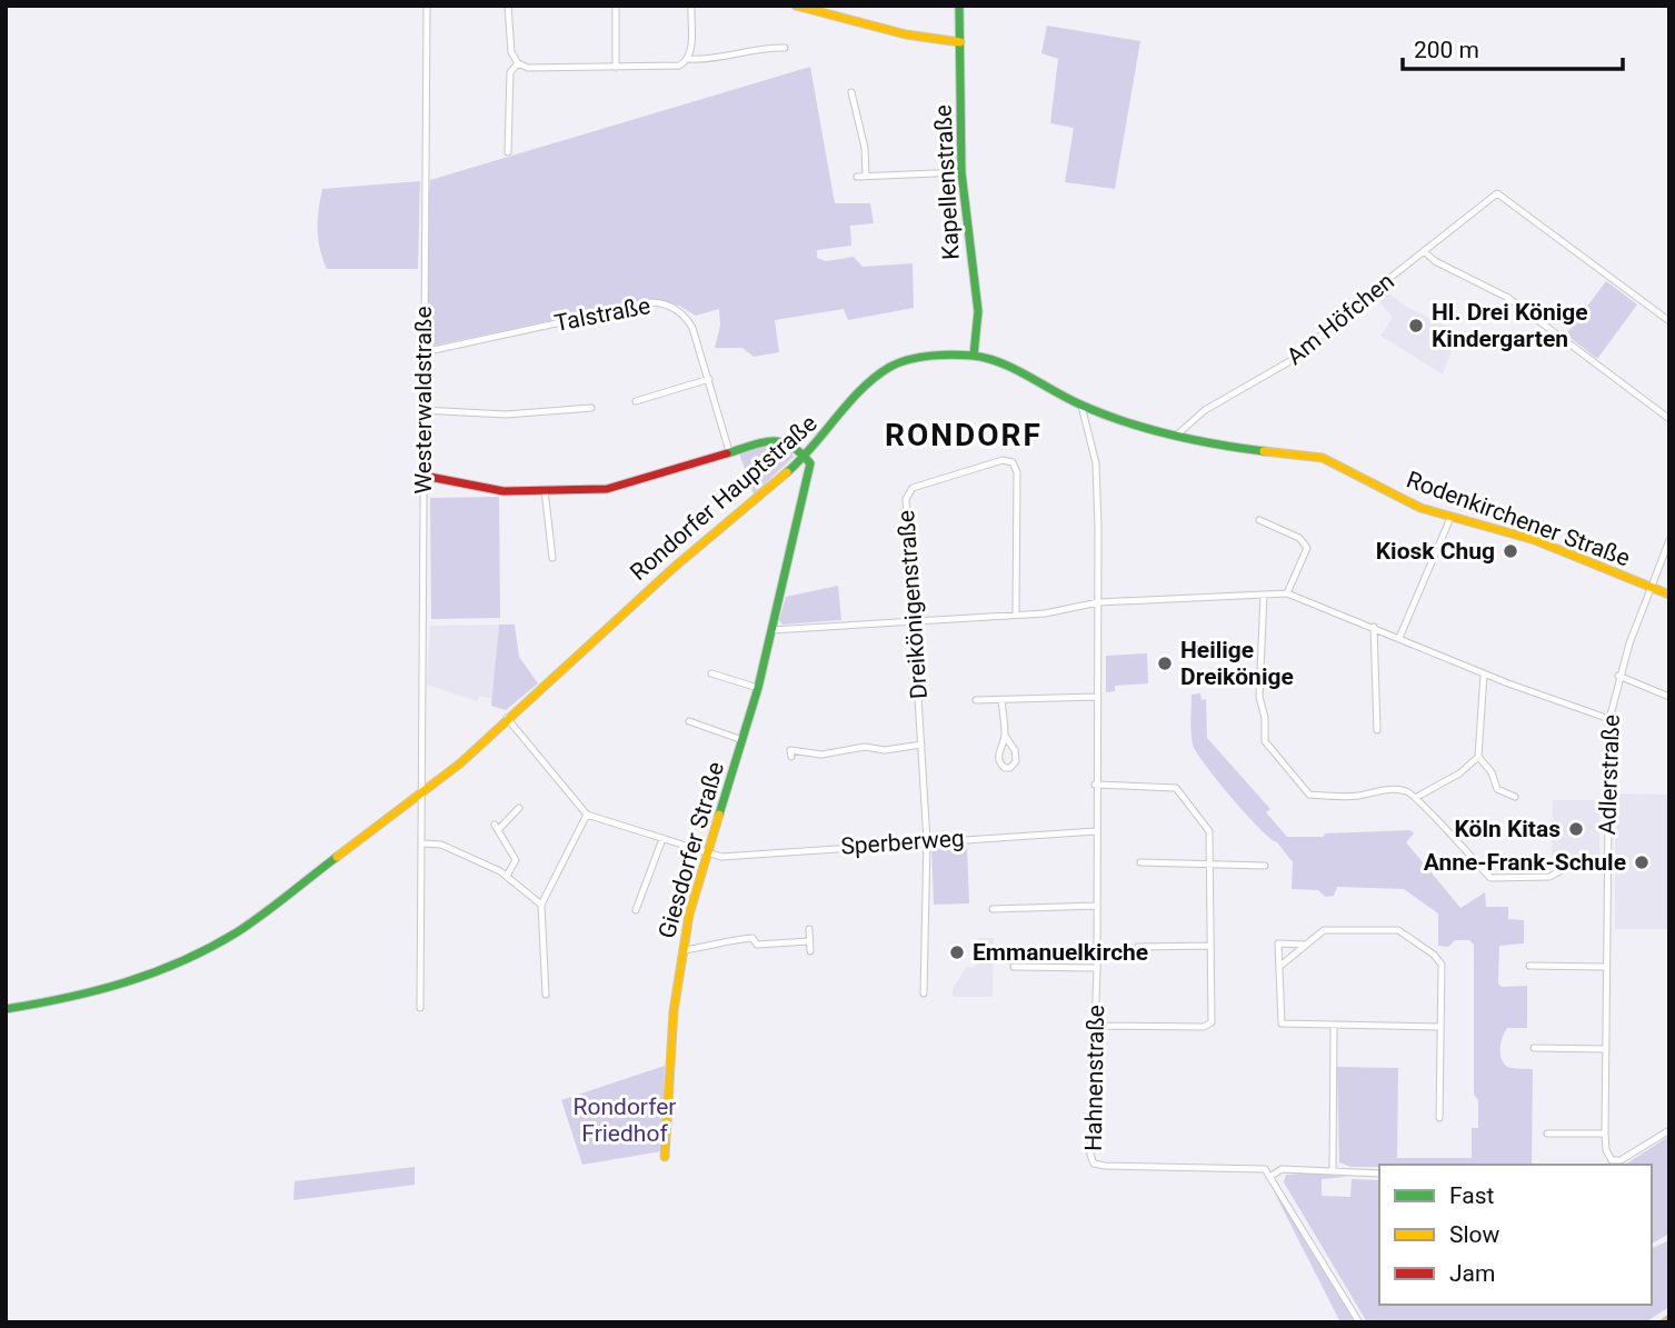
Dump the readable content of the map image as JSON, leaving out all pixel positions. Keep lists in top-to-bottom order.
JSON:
{
  "streets": {
    "street": [
      "Kapellenstraße",
      "Talstraße",
      "Am Höfchen",
      "Westerwaldstraße",
      "Rondorfer Hauptstraße",
      "Rodenkirchener Straße",
      "Dreikönigenstraße",
      "Adlerstraße",
      "Sperberweg",
      "Giesdorfer Straße",
      "Hahnenstraße"
    ]
  },
  "crossings": [
    ["Kapellenstraße", "Rondorfer Hauptstraße"],
    ["Talstraße", "Westerwaldstraße"],
    ["Am Höfchen", "Rondorfer Hauptstraße"],
    ["Am Höfchen", "Rodenkirchener Straße"],
    ["Westerwaldstraße", "Rondorfer Hauptstraße"],
    ["Rondorfer Hauptstraße", "Rodenkirchener Straße"],
    ["Rondorfer Hauptstraße", "Giesdorfer Straße"],
    ["Rondorfer Hauptstraße", "Hahnenstraße"],
    ["Rodenkirchener Straße", "Adlerstraße"],
    ["Dreikönigenstraße", "Sperberweg"],
    ["Sperberweg", "Giesdorfer Straße"],
    ["Sperberweg", "Hahnenstraße"]
  ],
  "districts": ["RONDORF"],
  "parks": ["Rondorfer Friedhof"],
  "places": [
    "Hl. Drei Könige Kindergarten",
    "Kiosk Chug",
    "Heilige Dreikönige",
    "Köln Kitas",
    "Anne-Frank-Schule",
    "Emmanuelkirche"
  ],
  "legend": ["Fast", "Slow", "Jam"],
  "scale_bar": "200 m"
}
